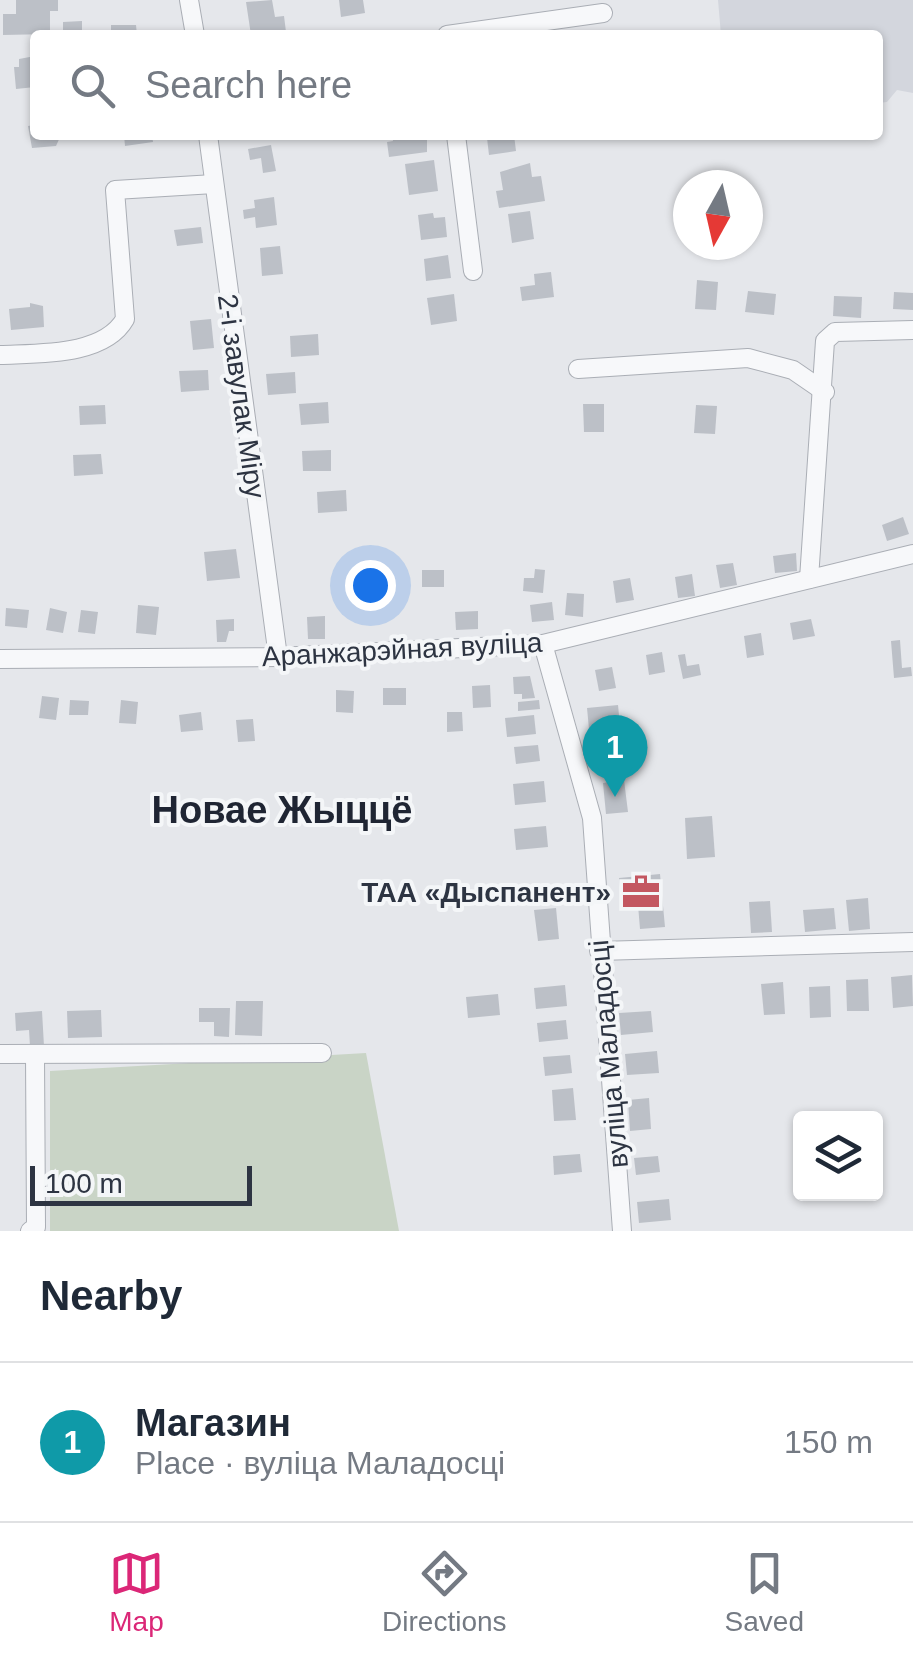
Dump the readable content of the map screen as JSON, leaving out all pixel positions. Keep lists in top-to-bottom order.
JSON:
{
  "streets": {
    "street": ["2-і завулак Міру", "Аранжарэйная вуліца", "вуліца Маладосці"]
  },
  "crossings": [
    ["2-і завулак Міру", "Аранжарэйная вуліца"],
    ["Аранжарэйная вуліца", "вуліца Маладосці"]
  ],
  "districts": ["Новае Жыццё"],
  "places": {
    "office": ["ТАА «Дыспанент»"]
  },
  "scale_bar": "100 m",
  "north": "bottom",
  "page": {
    "search": "Search here",
    "pins": "1",
    "scale": "100 m",
    "heading": "Nearby",
    "list": [
      {
        "mark": "1",
        "name": "Магазин",
        "note": "Place · вуліца Маладосці",
        "value": "150 m"
      }
    ],
    "nav": ["Map", "Directions", "Saved"]
  }
}
